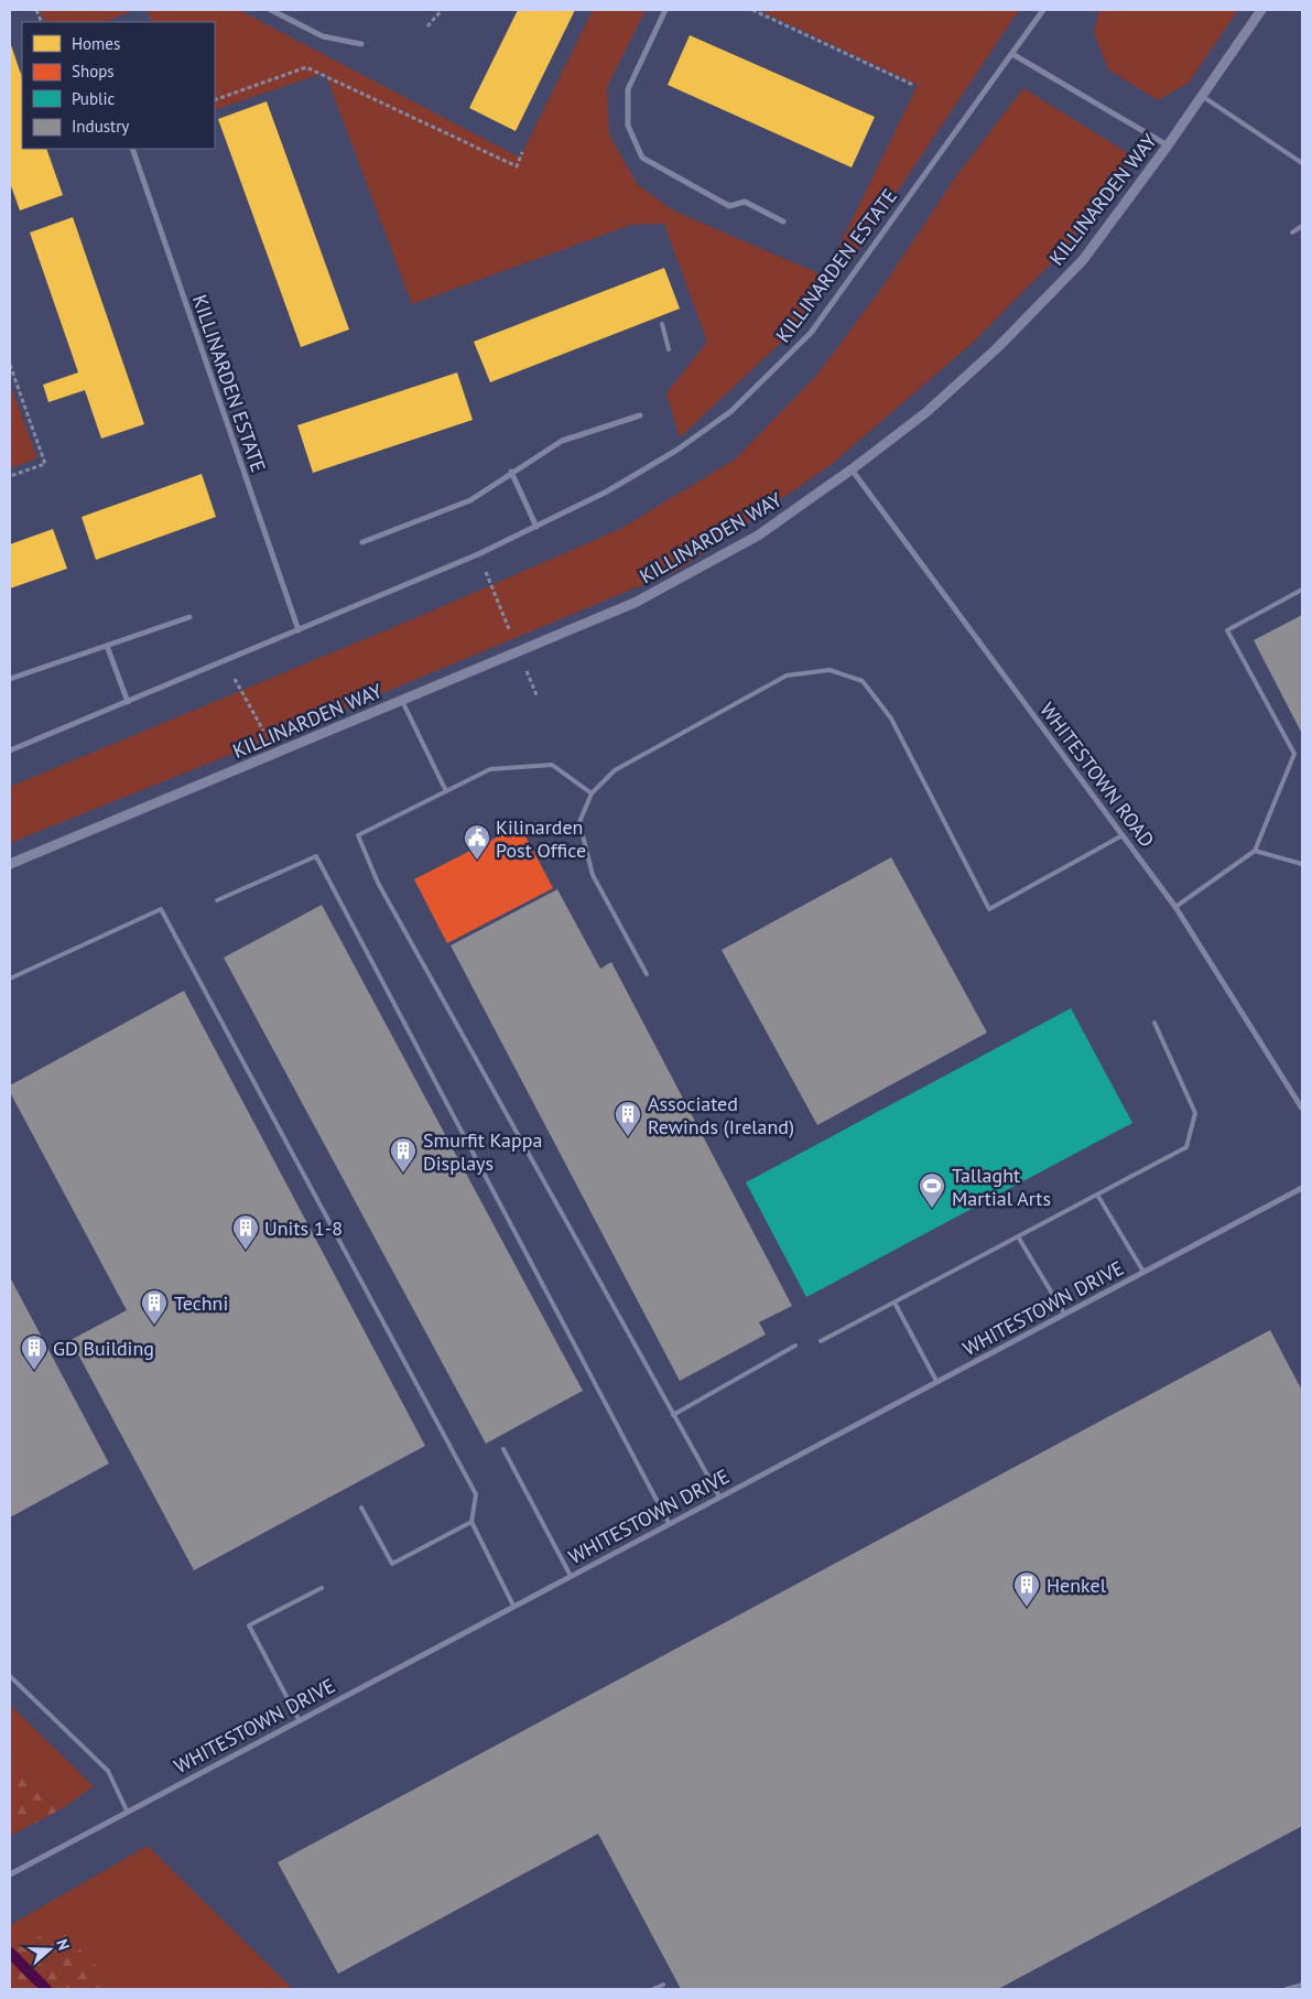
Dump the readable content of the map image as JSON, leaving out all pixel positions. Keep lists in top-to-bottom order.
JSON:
{
  "streets": {
    "street": [
      "KILLINARDEN WAY",
      "KILLINARDEN ESTATE",
      "WHITESTOWN ROAD",
      "WHITESTOWN DRIVE"
    ]
  },
  "crossings": [
    ["KILLINARDEN WAY", "WHITESTOWN ROAD"]
  ],
  "places": {
    "public building": ["Kilinarden Post Office"],
    "building": [
      "Associated Rewinds (Ireland)",
      "Smurfit Kappa Displays",
      "Units 1-8",
      "Techni",
      "GD Building",
      "Henkel"
    ],
    "sports": ["Tallaght Martial Arts"]
  },
  "legend": [
    "Homes",
    "Shops",
    "Public",
    "Industry"
  ],
  "north": "right"
}
